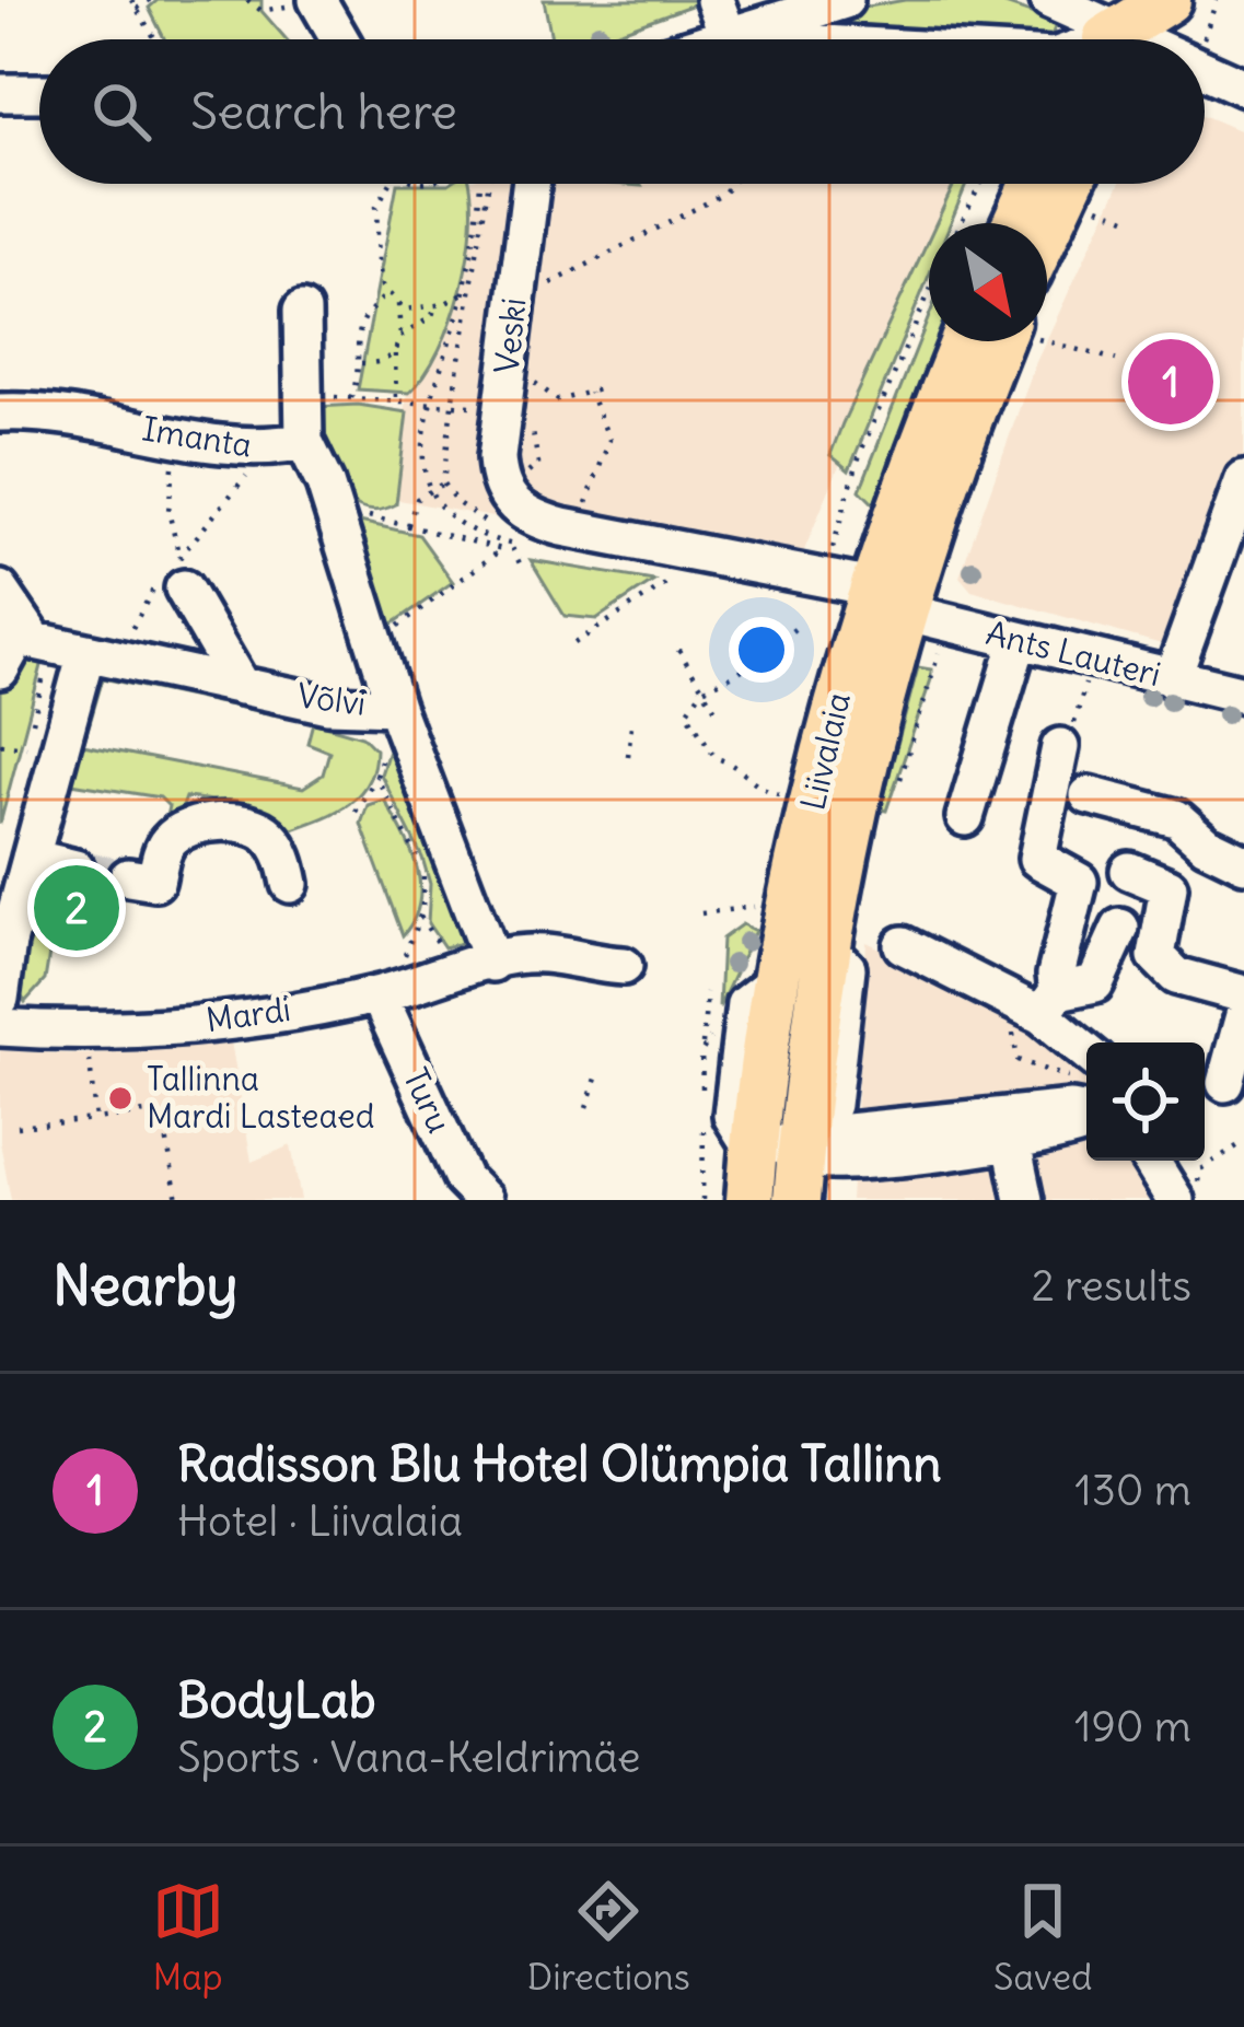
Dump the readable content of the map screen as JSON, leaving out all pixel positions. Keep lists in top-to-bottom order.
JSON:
{
  "streets": {
    "main road": ["Liivalaia"],
    "street": [
      "Veski",
      "Imanta",
      "Ants Lauteri",
      "Võlvi",
      "Mardi",
      "Turu"
    ]
  },
  "crossings": [
    ["Ants Lauteri", "Liivalaia"],
    ["Võlvi", "Mardi"],
    ["Mardi", "Turu"]
  ],
  "places": ["Tallinna Mardi Lasteaed"],
  "north": "bottom right",
  "page": {
    "search": "Search here",
    "pins": ["1", "2"],
    "heading": ["Nearby", "2 results"],
    "list": [
      {
        "mark": "1",
        "name": "Radisson Blu Hotel Olümpia Tallinn",
        "note": "Hotel · Liivalaia",
        "value": "130 m"
      },
      {
        "mark": "2",
        "name": "BodyLab",
        "note": "Sports · Vana-Keldrimäe",
        "value": "190 m"
      }
    ],
    "nav": ["Map", "Directions", "Saved"]
  }
}
